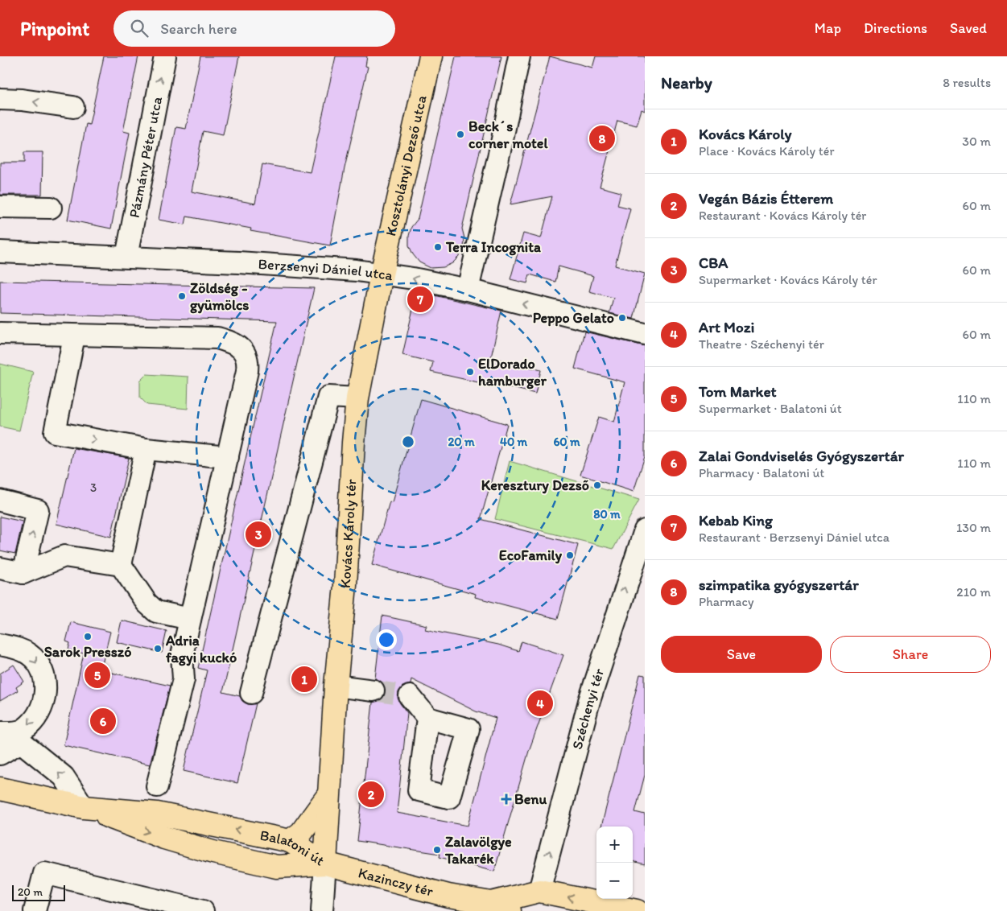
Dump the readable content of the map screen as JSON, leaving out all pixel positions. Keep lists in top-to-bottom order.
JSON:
{
  "streets": {
    "main road": [
      "Kosztolányi Dezső utca",
      "Kovács Károly tér",
      "Balatoni út",
      "Kazinczy tér"
    ],
    "street": ["Pázmány Péter utca", "Berzsenyi Dániel utca", "Széchenyi tér"]
  },
  "crossings": [
    ["Pázmány Péter utca", "Berzsenyi Dániel utca"],
    ["Kosztolányi Dezső utca", "Berzsenyi Dániel utca"],
    ["Kosztolányi Dezső utca", "Kovács Károly tér"],
    ["Berzsenyi Dániel utca", "Kovács Károly tér"],
    ["Kovács Károly tér", "Balatoni út"],
    ["Kovács Károly tér", "Kazinczy tér"],
    ["Széchenyi tér", "Kazinczy tér"],
    ["Balatoni út", "Kazinczy tér"]
  ],
  "one_way": ["Pázmány Péter utca", "Berzsenyi Dániel utca", "Széchenyi tér"],
  "places": {
    "other": [
      "Beck´s corner motel",
      "Terra Incognita",
      "Zöldség - gyümölcs",
      "Peppo Gelato",
      "ElDorado hamburger",
      "Keresztury Dezső",
      "EcoFamily",
      "Sarok Presszó",
      "Adria fagyi kuckó",
      "Zalavölgye Takarék"
    ],
    "health": ["Benu"]
  },
  "house_numbers": ["3"],
  "scale_bar": "20 m",
  "page": {
    "header": "Pinpoint",
    "search": "Search here",
    "nav": ["Map", "Directions", "Saved"],
    "heading": ["Nearby", "8 results"],
    "list": [
      {
        "mark": "1",
        "name": "Kovács Károly",
        "note": "Place · Kovács Károly tér",
        "value": "30 m"
      },
      {
        "mark": "2",
        "name": "Vegán Bázis Étterem",
        "note": "Restaurant · Kovács Károly tér",
        "value": "60 m"
      },
      {
        "mark": "3",
        "name": "CBA",
        "note": "Supermarket · Kovács Károly tér",
        "value": "60 m"
      },
      {
        "mark": "4",
        "name": "Art Mozi",
        "note": "Theatre · Széchenyi tér",
        "value": "60 m"
      },
      {
        "mark": "5",
        "name": "Tom Market",
        "note": "Supermarket · Balatoni út",
        "value": "110 m"
      },
      {
        "mark": "6",
        "name": "Zalai Gondviselés Gyógyszertár",
        "note": "Pharmacy · Balatoni út",
        "value": "110 m"
      },
      {
        "mark": "7",
        "name": "Kebab King",
        "note": "Restaurant · Berzsenyi Dániel utca",
        "value": "130 m"
      },
      {
        "mark": "8",
        "name": "szimpatika gyógyszertár",
        "note": "Pharmacy",
        "value": "210 m"
      }
    ],
    "pins": [
      "8",
      "7",
      "3",
      "5",
      "1",
      "4",
      "6",
      "2"
    ],
    "buttons": ["Save", "Share"],
    "map_buttons": ["+", "−"],
    "scale": "20 m"
  },
  "rings": [
    "20 m",
    "40 m",
    "60 m",
    "80 m"
  ]
}
